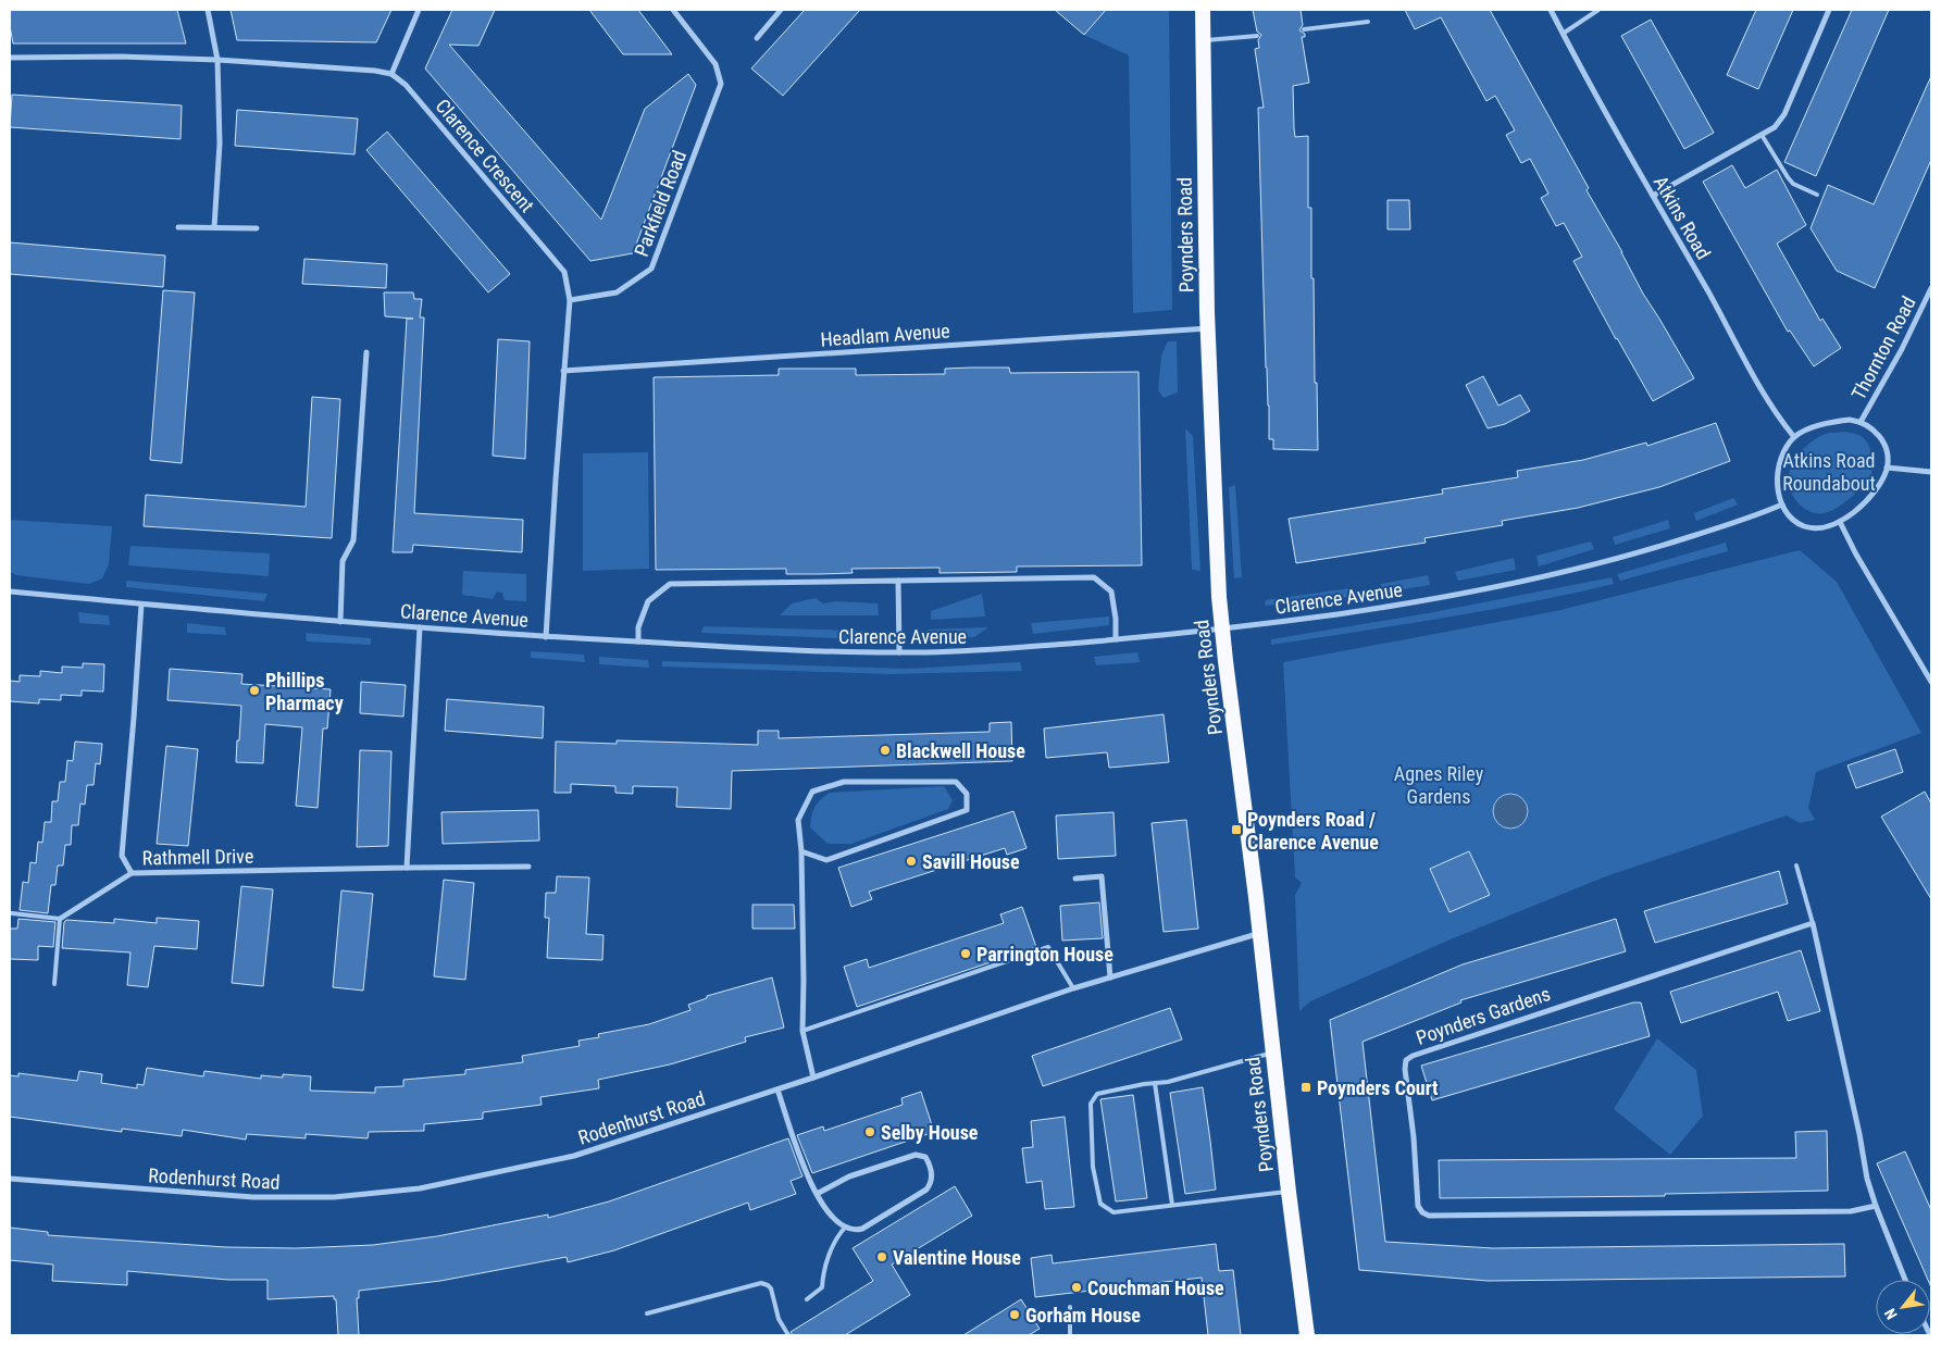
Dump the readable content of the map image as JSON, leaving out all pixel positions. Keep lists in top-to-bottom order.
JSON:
{
  "streets": {
    "highway": ["Poynders Road"],
    "street": [
      "Clarence Crescent",
      "Parkfield Road",
      "Atkins Road",
      "Headlam Avenue",
      "Thornton Road",
      "Clarence Avenue",
      "Rathmell Drive",
      "Poynders Gardens",
      "Rodenhurst Road"
    ]
  },
  "crossings": [
    ["Clarence Crescent", "Parkfield Road"],
    ["Clarence Crescent", "Headlam Avenue"],
    ["Clarence Crescent", "Clarence Avenue"],
    ["Atkins Road", "Thornton Road"],
    ["Atkins Road", "Clarence Avenue"],
    ["Poynders Road", "Headlam Avenue"],
    ["Poynders Road", "Clarence Avenue"],
    ["Poynders Road", "Rodenhurst Road"],
    ["Thornton Road", "Clarence Avenue"],
    ["Clarence Avenue", "Rathmell Drive"]
  ],
  "parks": ["Atkins Road Roundabout", "Agnes Riley Gardens"],
  "places": {
    "other": [
      "Phillips Pharmacy",
      "Blackwell House",
      "Savill House",
      "Parrington House",
      "Selby House",
      "Valentine House",
      "Couchman House",
      "Gorham House"
    ],
    "transit": ["Poynders Road / Clarence Avenue", "Poynders Court"]
  },
  "north": "bottom left"
}
